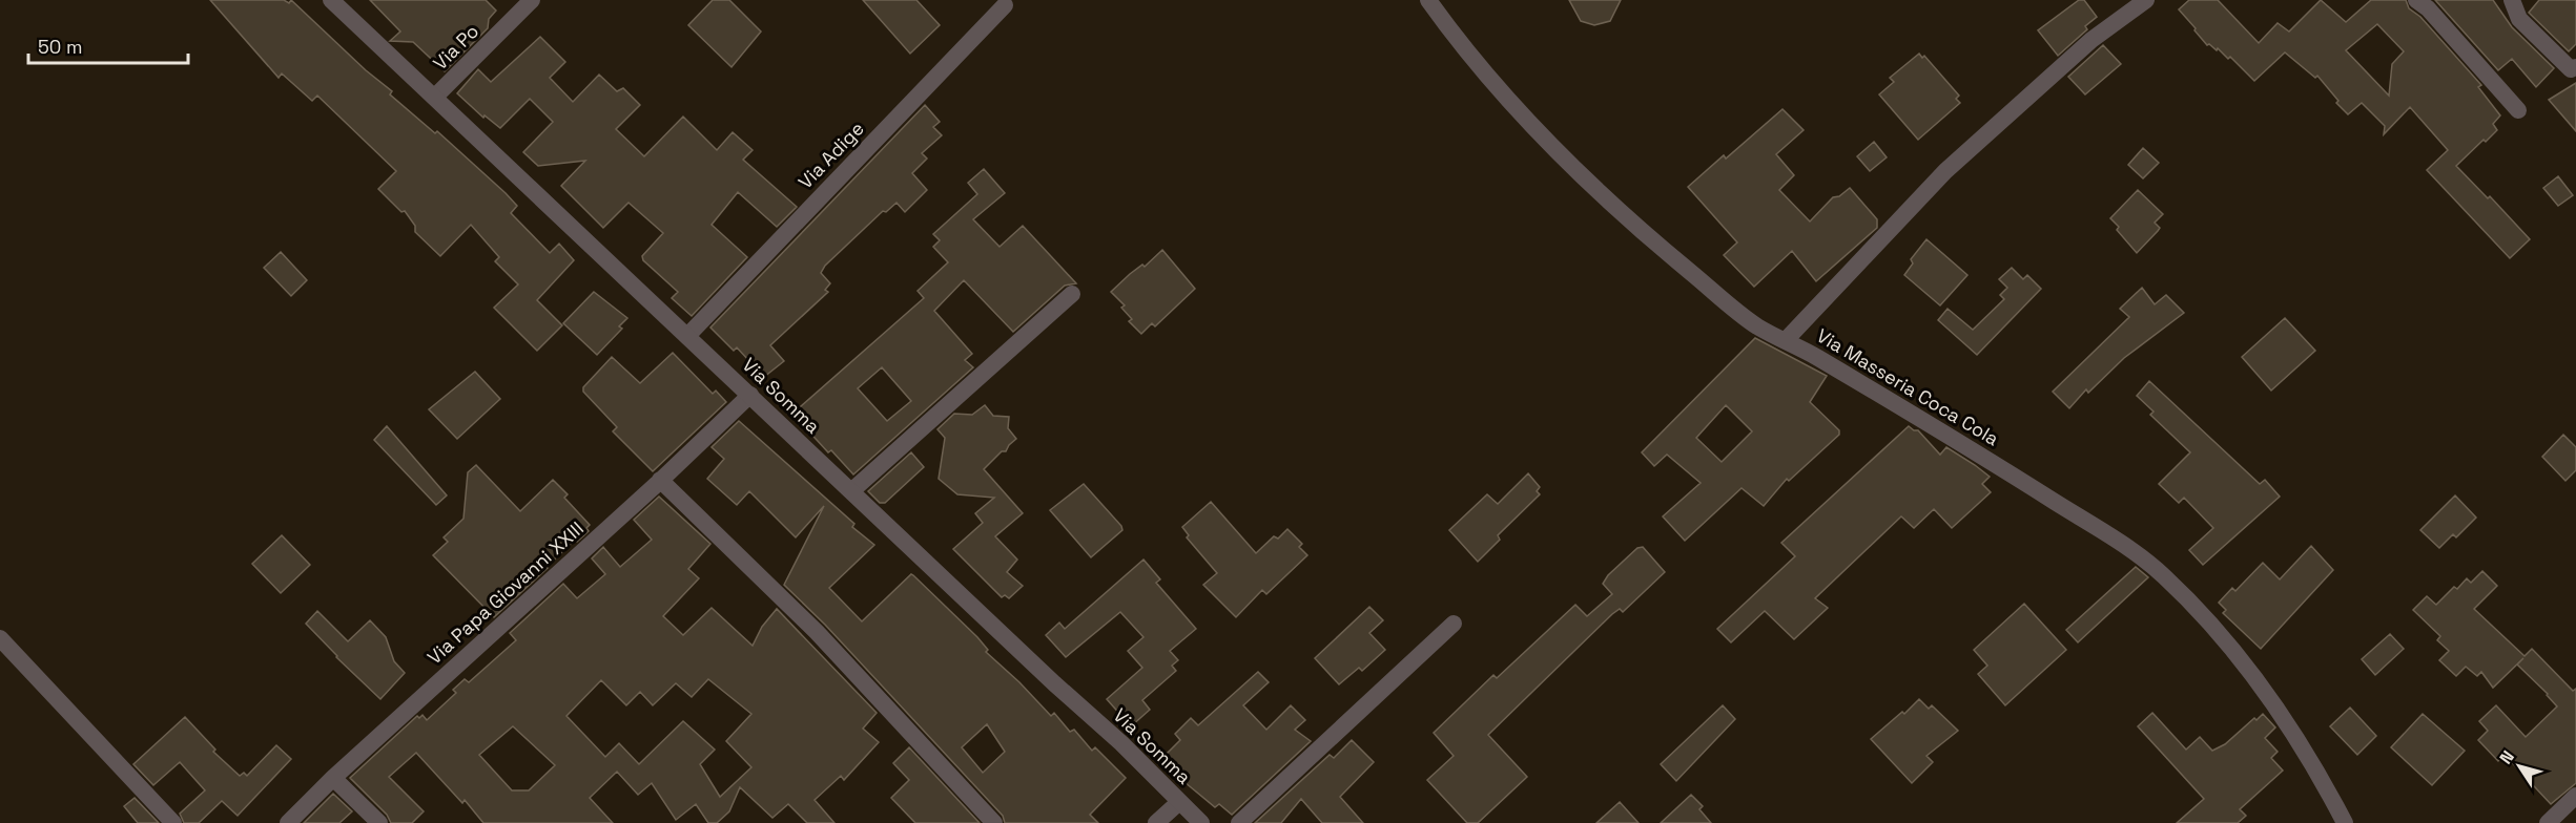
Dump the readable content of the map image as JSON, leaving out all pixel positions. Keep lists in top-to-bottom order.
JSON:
{
  "streets": {
    "street": [
      "Via Po",
      "Via Adige",
      "Via Masseria Coca Cola",
      "Via Somma",
      "Via Papa Giovanni XXIII"
    ]
  },
  "crossings": [
    ["Via Po", "Via Somma"],
    ["Via Adige", "Via Somma"],
    ["Via Somma", "Via Papa Giovanni XXIII"]
  ],
  "scale_bar": "50 m",
  "north": "top left"
}
